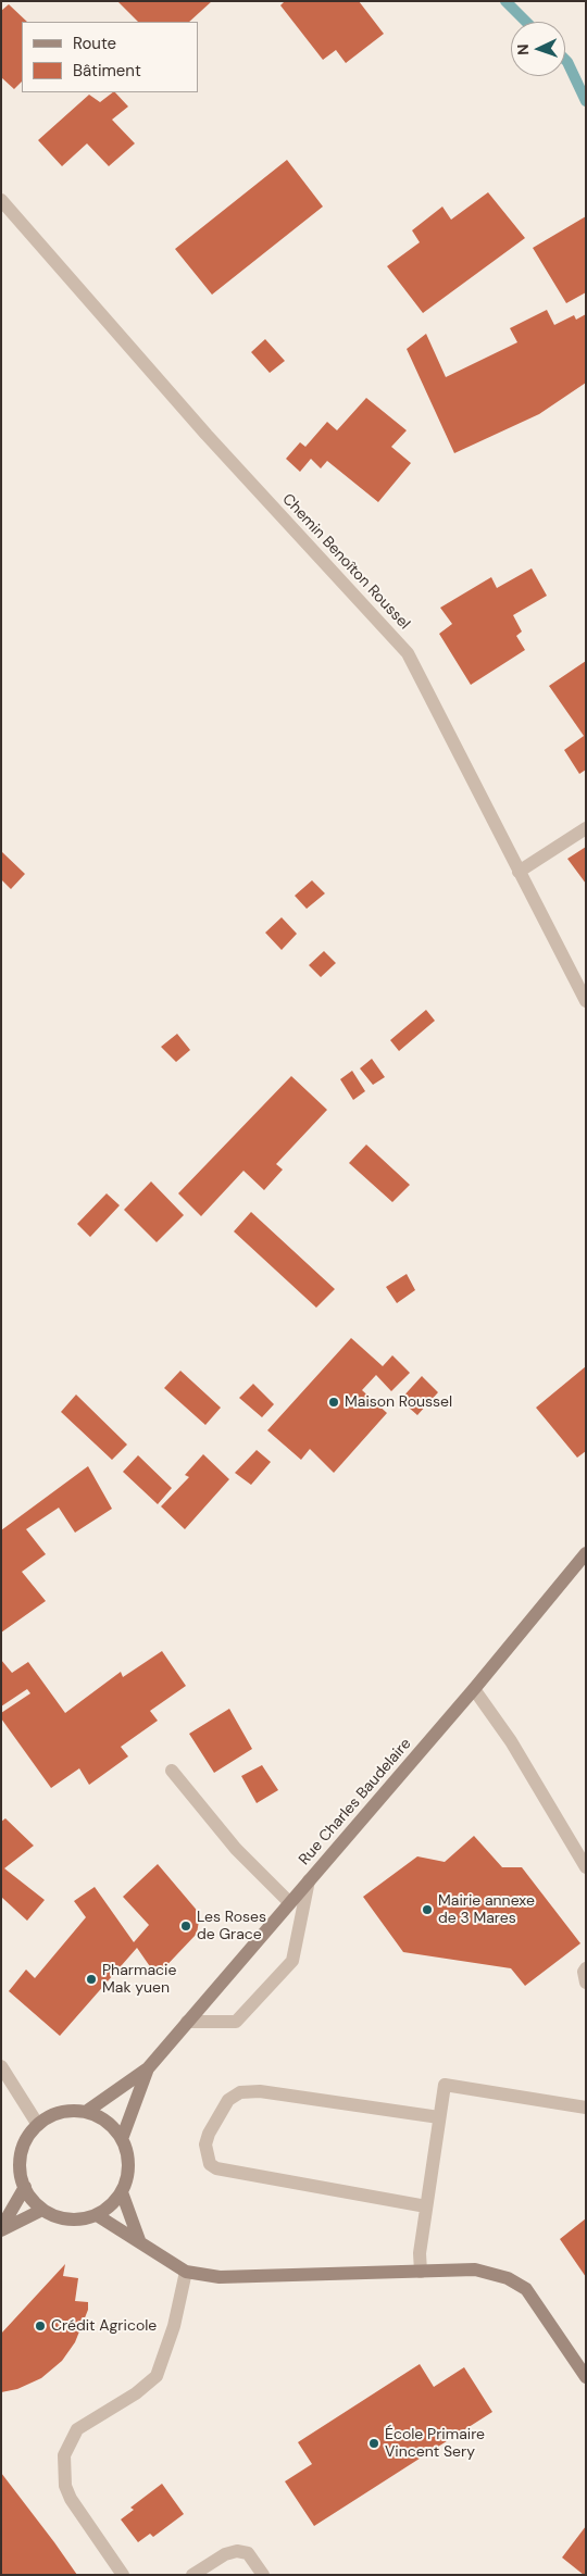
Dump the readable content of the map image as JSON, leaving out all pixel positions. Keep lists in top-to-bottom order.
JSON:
{
  "streets": {
    "main road": ["Rue Charles Baudelaire"],
    "street": ["Chemin Benoîton Roussel"]
  },
  "places": [
    "Maison Roussel",
    "Mairie annexe de 3 Mares",
    "Les Roses de Grace",
    "Pharmacie Mak yuen",
    "Crédit Agricole",
    "École Primaire Vincent Sery"
  ],
  "legend": ["Route", "Bâtiment"],
  "north": "left"
}
